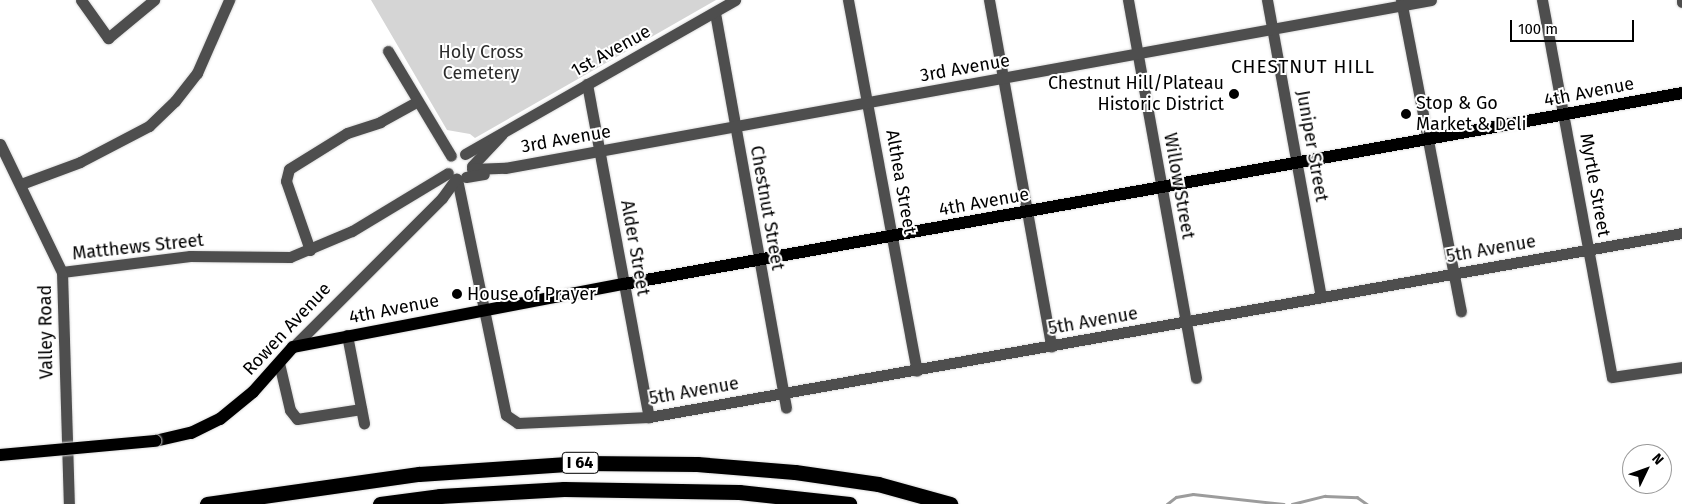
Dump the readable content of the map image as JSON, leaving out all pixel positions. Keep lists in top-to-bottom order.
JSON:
{
  "streets": {
    "highway": ["I 64"],
    "main road": ["4th Avenue", "Rowen Avenue"],
    "street": [
      "1st Avenue",
      "3rd Avenue",
      "Juniper Street",
      "Althea Street",
      "Myrtle Street",
      "Willow Street",
      "Chestnut Street",
      "Matthews Street",
      "Alder Street",
      "5th Avenue",
      "Valley Road"
    ]
  },
  "crossings": [
    ["1st Avenue", "3rd Avenue"],
    ["1st Avenue", "Chestnut Street"],
    ["1st Avenue", "Matthews Street"],
    ["1st Avenue", "Alder Street"],
    ["1st Avenue", "Rowen Avenue"],
    ["3rd Avenue", "Juniper Street"],
    ["3rd Avenue", "Althea Street"],
    ["3rd Avenue", "Willow Street"],
    ["3rd Avenue", "Chestnut Street"],
    ["3rd Avenue", "Matthews Street"],
    ["3rd Avenue", "Alder Street"],
    ["3rd Avenue", "Rowen Avenue"],
    ["4th Avenue", "Juniper Street"],
    ["4th Avenue", "Althea Street"],
    ["4th Avenue", "Myrtle Street"],
    ["4th Avenue", "Willow Street"],
    ["4th Avenue", "Chestnut Street"],
    ["4th Avenue", "Alder Street"],
    ["4th Avenue", "5th Avenue"],
    ["4th Avenue", "Rowen Avenue"],
    ["Juniper Street", "5th Avenue"],
    ["Althea Street", "5th Avenue"],
    ["Myrtle Street", "5th Avenue"],
    ["Willow Street", "5th Avenue"],
    ["Chestnut Street", "5th Avenue"],
    ["Matthews Street", "Rowen Avenue"],
    ["Matthews Street", "Valley Road"],
    ["Alder Street", "5th Avenue"]
  ],
  "districts": ["CHESTNUT HILL"],
  "parks": ["Holy Cross Cemetery"],
  "places": ["Chestnut Hill/Plateau Historic District", "Stop & Go Market & Deli", "House of Prayer"],
  "scale_bar": "100 m",
  "north": "top right"
}
